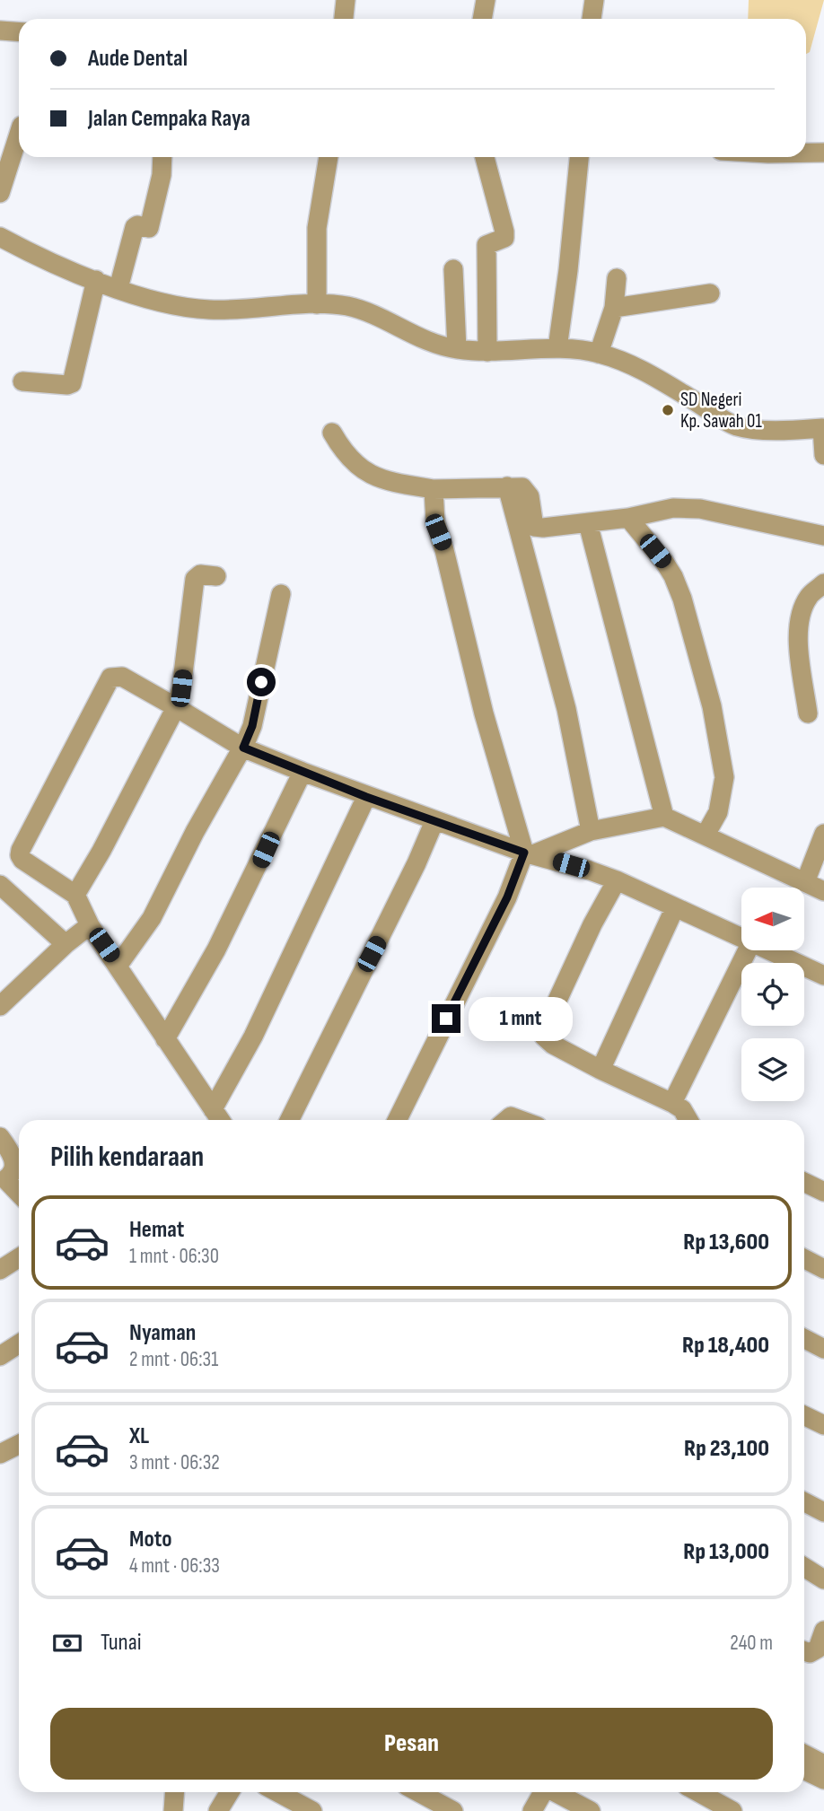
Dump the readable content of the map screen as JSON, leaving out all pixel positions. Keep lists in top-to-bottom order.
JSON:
{
  "places": ["SD Negeri Kp. Sawah 01"],
  "north": "left",
  "page": {
    "banner": ["Aude Dental", "Jalan Cempaka Raya"],
    "bubble": "1 mnt",
    "heading": "Pilih kendaraan",
    "list": [
      {
        "name": "Hemat",
        "note": "1 mnt · 06:30",
        "value": "Rp 13,600"
      },
      {
        "name": "Nyaman",
        "note": "2 mnt · 06:31",
        "value": "Rp 18,400"
      },
      {
        "name": "XL",
        "note": "3 mnt · 06:32",
        "value": "Rp 23,100"
      },
      {
        "name": "Moto",
        "note": "4 mnt · 06:33",
        "value": "Rp 13,000"
      }
    ],
    "pay": ["Tunai", "240 m"],
    "buttons": "Pesan"
  }
}
